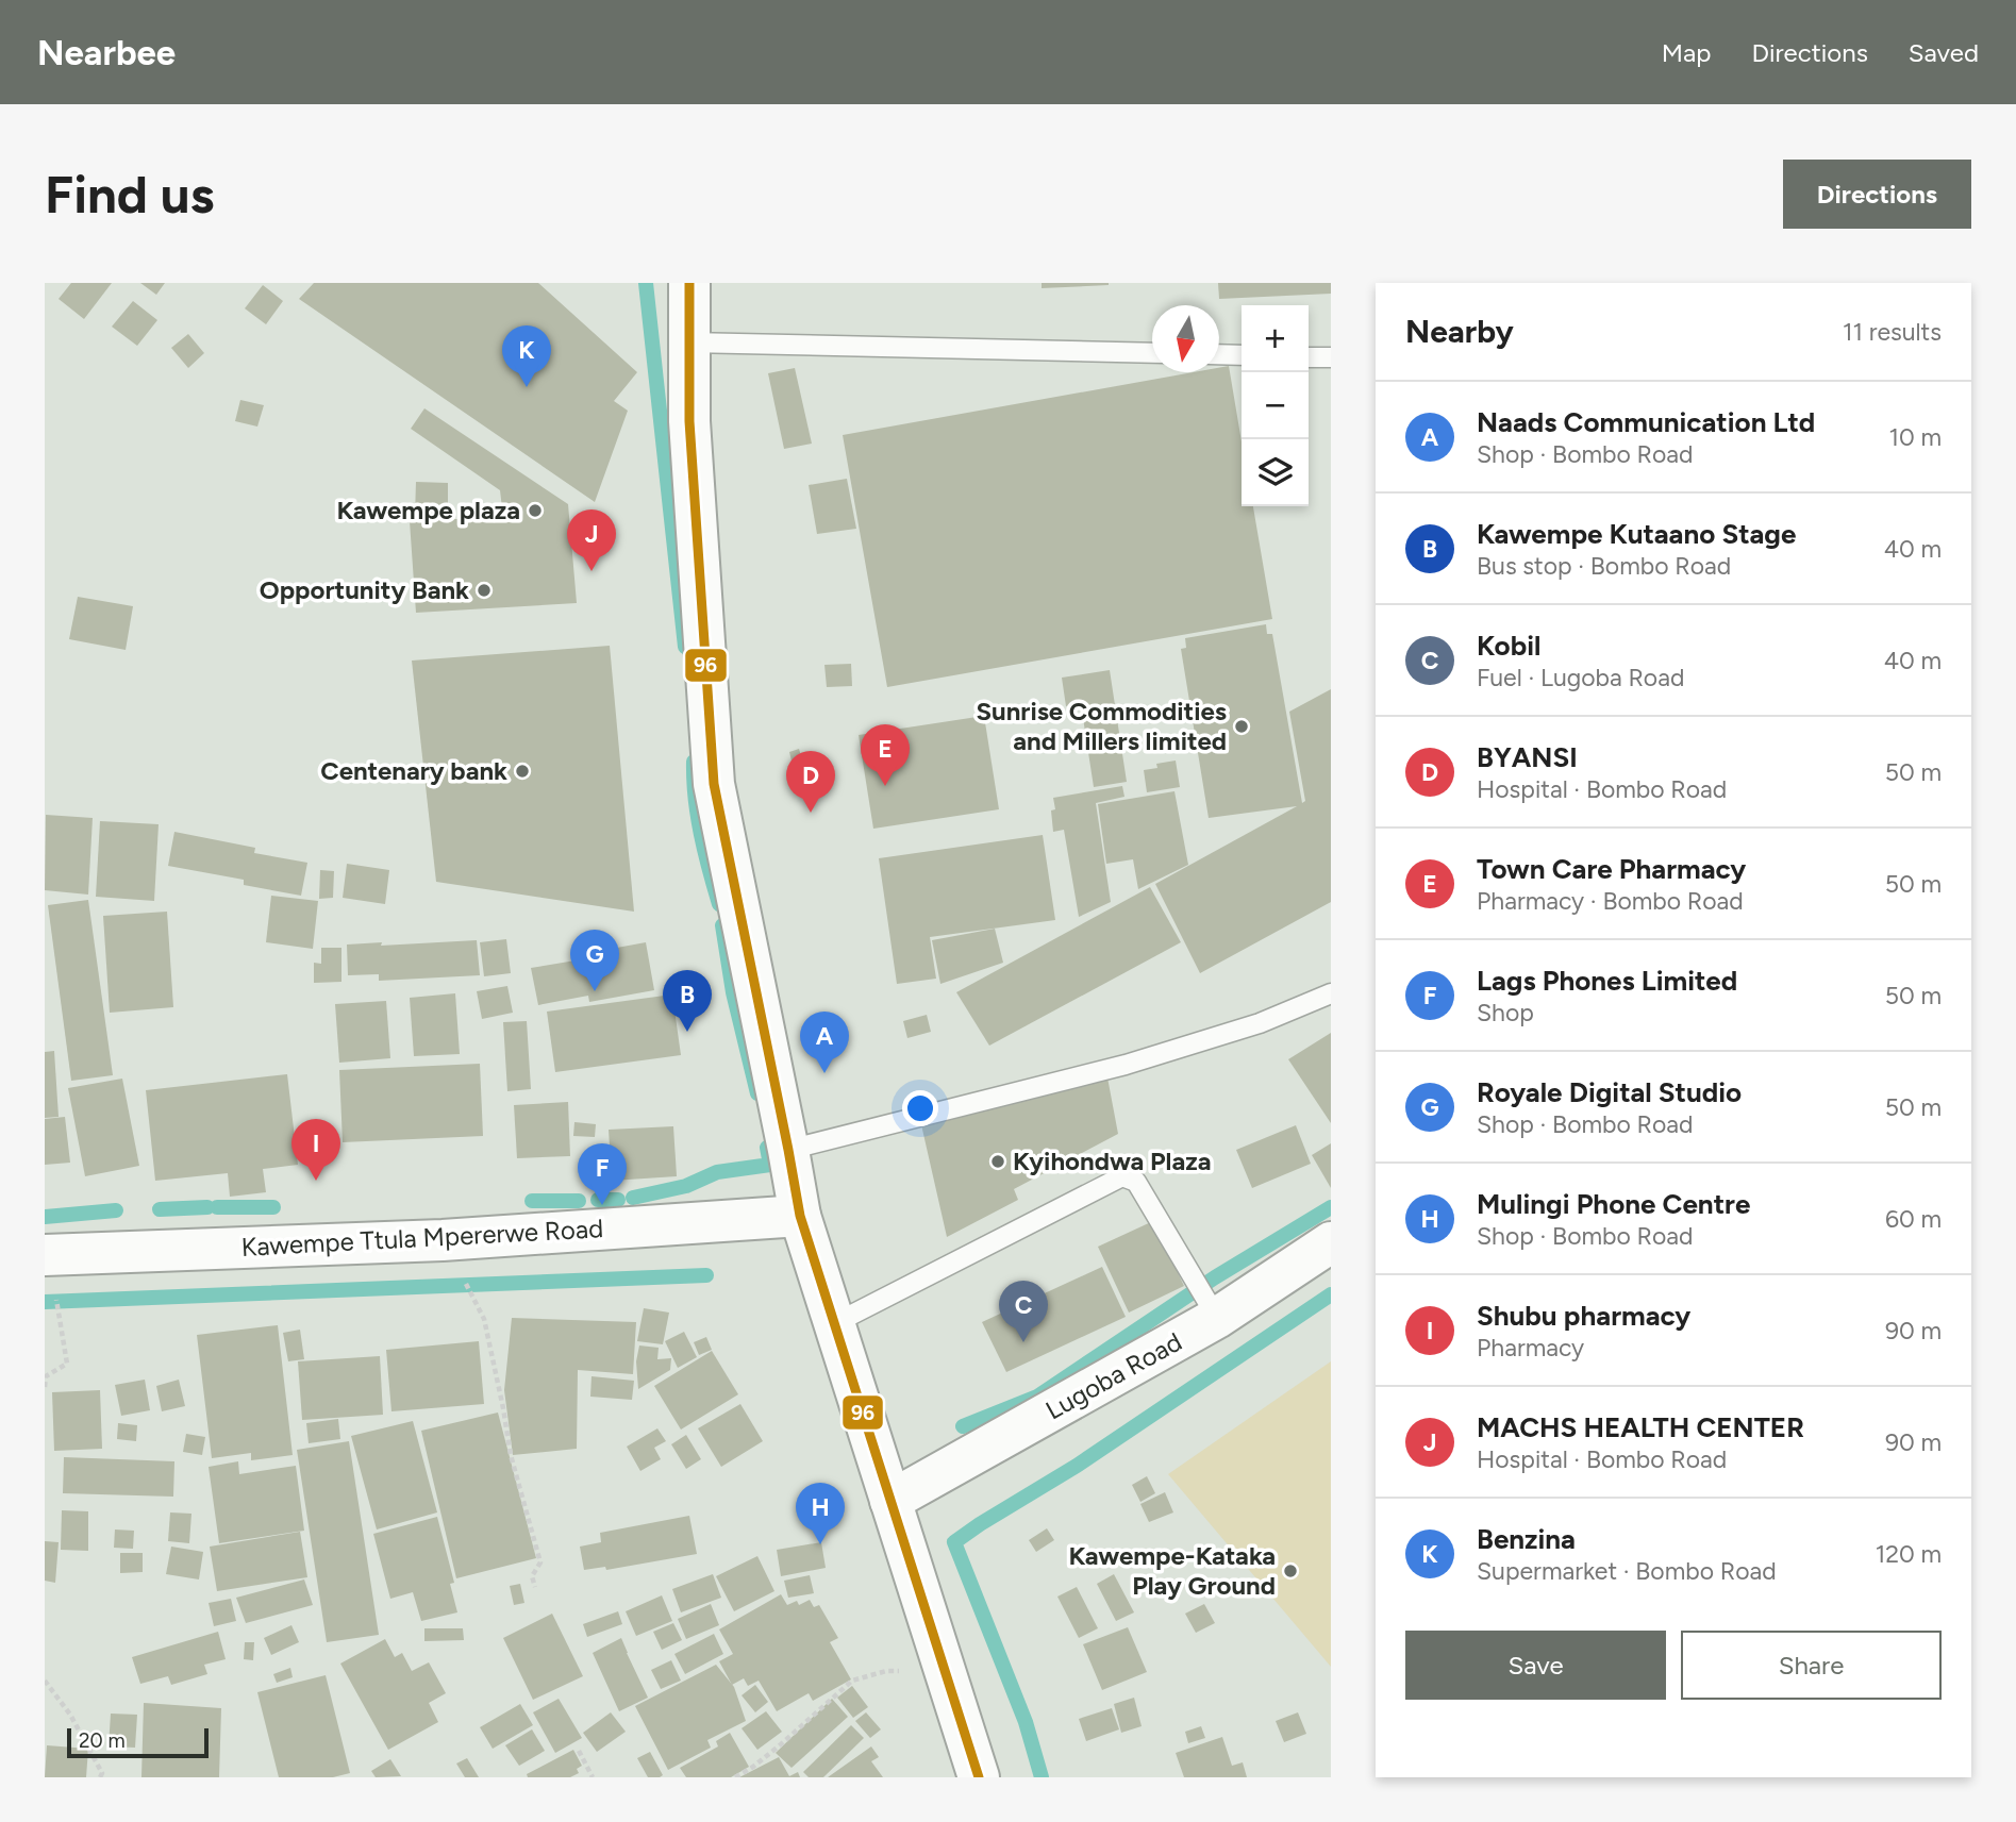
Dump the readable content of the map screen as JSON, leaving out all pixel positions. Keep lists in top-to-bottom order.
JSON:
{
  "streets": {
    "main road": ["Kawempe Ttula Mpererwe Road", "Lugoba Road"]
  },
  "places": [
    "Kawempe plaza",
    "Opportunity Bank",
    "Sunrise Commodities and Millers limited",
    "Centenary bank",
    "Kyihondwa Plaza",
    "Kawempe-Kataka Play Ground"
  ],
  "lines": ["transit line 96"],
  "scale_bar": "20 m",
  "north": "bottom",
  "page": {
    "header": "Nearbee",
    "nav": ["Map", "Directions", "Saved"],
    "buttons": [
      "Directions",
      ["Save", "Share"]
    ],
    "title": "Find us",
    "heading": ["Nearby", "11 results"],
    "map_buttons": ["+", "−"],
    "pins": [
      "K",
      "J",
      "E",
      "D",
      "G",
      "B",
      "A",
      "I",
      "F",
      "C",
      "H"
    ],
    "list": [
      {
        "mark": "A",
        "name": "Naads Communication Ltd",
        "note": "Shop · Bombo Road",
        "value": "10 m"
      },
      {
        "mark": "B",
        "name": "Kawempe Kutaano Stage",
        "note": "Bus stop · Bombo Road",
        "value": "40 m"
      },
      {
        "mark": "C",
        "name": "Kobil",
        "note": "Fuel · Lugoba Road",
        "value": "40 m"
      },
      {
        "mark": "D",
        "name": "BYANSI",
        "note": "Hospital · Bombo Road",
        "value": "50 m"
      },
      {
        "mark": "E",
        "name": "Town Care Pharmacy",
        "note": "Pharmacy · Bombo Road",
        "value": "50 m"
      },
      {
        "mark": "F",
        "name": "Lags Phones Limited",
        "note": "Shop",
        "value": "50 m"
      },
      {
        "mark": "G",
        "name": "Royale Digital Studio",
        "note": "Shop · Bombo Road",
        "value": "50 m"
      },
      {
        "mark": "H",
        "name": "Mulingi Phone Centre",
        "note": "Shop · Bombo Road",
        "value": "60 m"
      },
      {
        "mark": "I",
        "name": "Shubu pharmacy",
        "note": "Pharmacy",
        "value": "90 m"
      },
      {
        "mark": "J",
        "name": "MACHS HEALTH CENTER",
        "note": "Hospital · Bombo Road",
        "value": "90 m"
      },
      {
        "mark": "K",
        "name": "Benzina",
        "note": "Supermarket · Bombo Road",
        "value": "120 m"
      }
    ],
    "scale": "20 m"
  }
}
